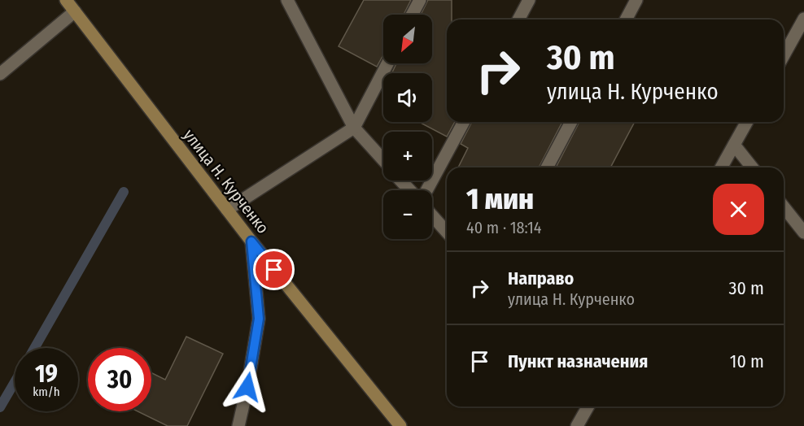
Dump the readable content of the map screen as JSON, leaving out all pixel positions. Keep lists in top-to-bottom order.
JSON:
{
  "streets": {
    "main road": ["улица Н. Курченко"]
  },
  "north": "bottom left",
  "page": {
    "map_buttons": ["+", "−"],
    "turn": ["30 m", "улица Н. Курченко"],
    "heading": ["1 мин", "40 m · 18:14"],
    "list": [
      {
        "name": "Направо",
        "note": "улица Н. Курченко",
        "value": "30 m"
      },
      {
        "name": "Пункт назначения",
        "value": "10 m"
      }
    ],
    "speed": "19 km/h",
    "limit": "30"
  }
}
